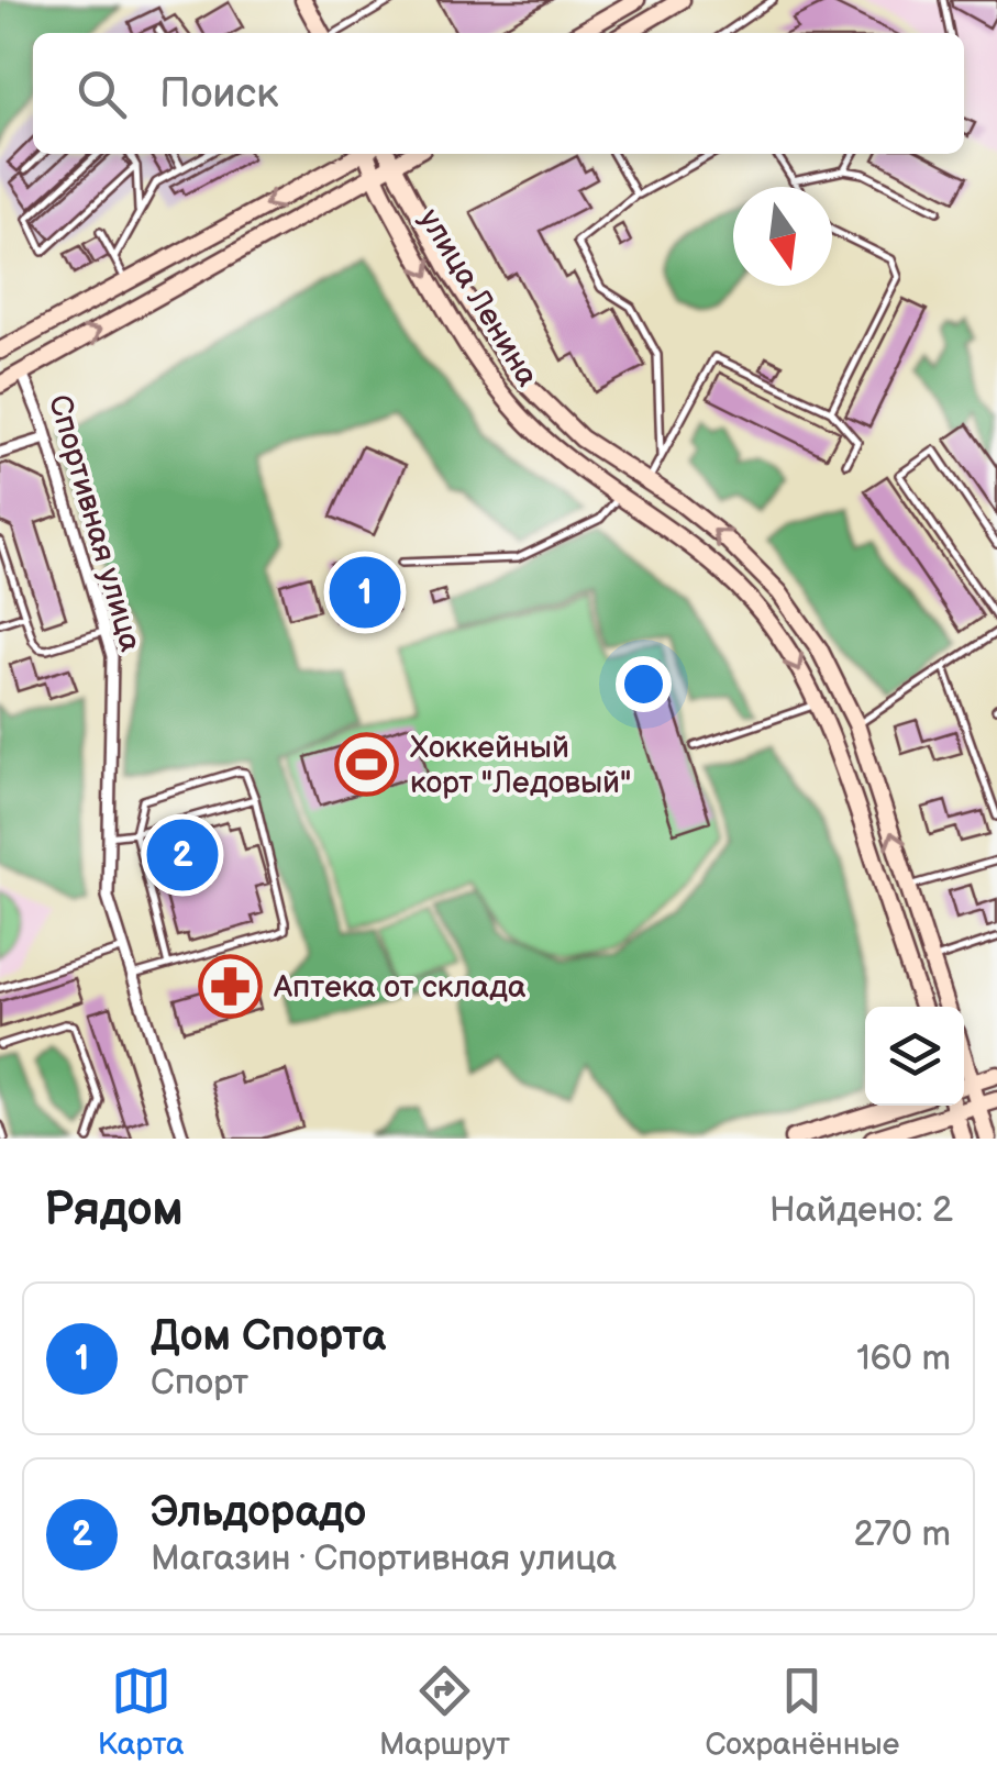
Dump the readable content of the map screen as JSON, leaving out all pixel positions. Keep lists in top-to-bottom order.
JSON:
{
  "streets": {
    "street": ["улица Ленина", "Спортивная улица"]
  },
  "places": {
    "sports": ["Хоккейный корт \"Ледовый\""],
    "pharmacy": ["Аптека от склада"]
  },
  "north": "bottom",
  "page": {
    "search": "Поиск",
    "pins": ["1", "2"],
    "heading": ["Рядом", "Найдено: 2"],
    "list": [
      {
        "mark": "1",
        "name": "Дом Спорта",
        "note": "Спорт",
        "value": "160 m"
      },
      {
        "mark": "2",
        "name": "Эльдорадо",
        "note": "Магазин · Спортивная улица",
        "value": "270 m"
      }
    ],
    "nav": ["Карта", "Маршрут", "Сохранённые"]
  }
}
